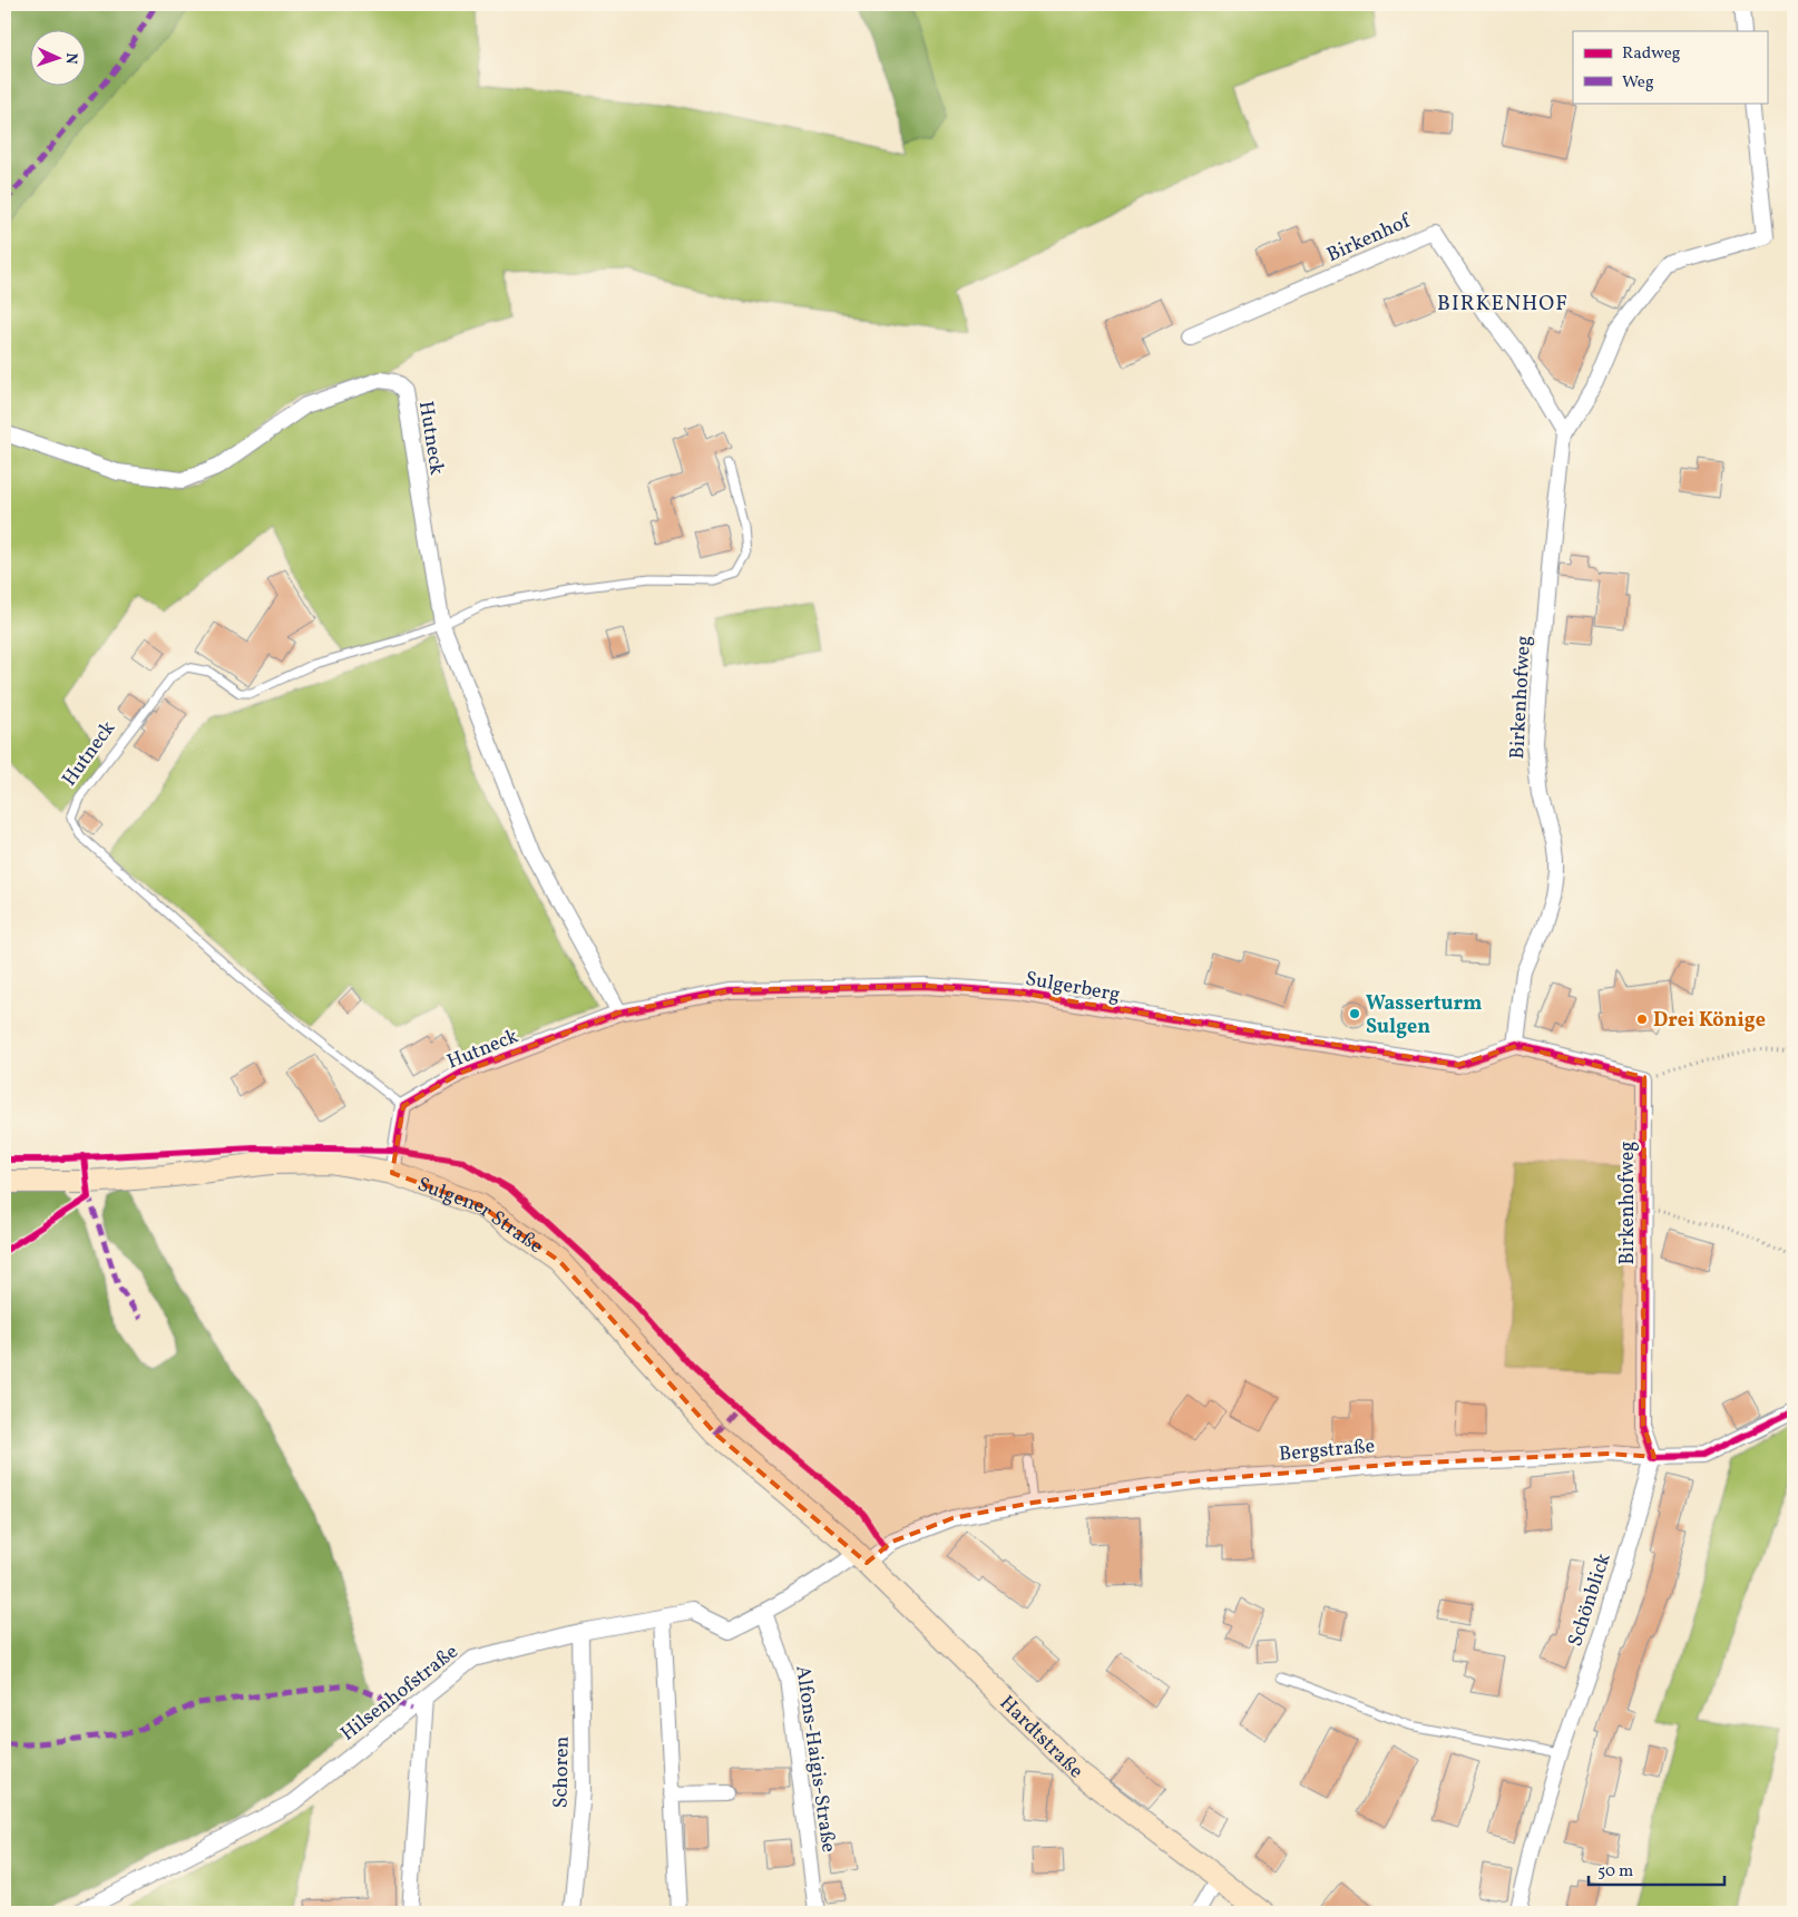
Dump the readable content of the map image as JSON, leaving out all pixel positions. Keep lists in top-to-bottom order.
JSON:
{
  "streets": {
    "main road": ["Sulgener Straße", "Hardtstraße"],
    "street": [
      "Birkenhof",
      "Hutneck",
      "Birkenhofweg",
      "Sulgerberg",
      "Bergstraße",
      "Schönblick",
      "Hilsenhofstraße",
      "Alfons-Haigis-Straße",
      "Schoren"
    ]
  },
  "crossings": [
    ["Birkenhof", "Birkenhofweg"],
    ["Hutneck", "Sulgerberg"],
    ["Birkenhofweg", "Sulgerberg"],
    ["Birkenhofweg", "Bergstraße"],
    ["Birkenhofweg", "Schönblick"],
    ["Sulgener Straße", "Bergstraße"],
    ["Sulgener Straße", "Hilsenhofstraße"],
    ["Sulgener Straße", "Hardtstraße"],
    ["Bergstraße", "Schönblick"],
    ["Bergstraße", "Hilsenhofstraße"],
    ["Bergstraße", "Hardtstraße"],
    ["Hilsenhofstraße", "Hardtstraße"],
    ["Hilsenhofstraße", "Alfons-Haigis-Straße"],
    ["Hilsenhofstraße", "Schoren"]
  ],
  "districts": ["BIRKENHOF"],
  "places": ["Wasserturm Sulgen", "Drei Könige"],
  "legend": ["Radweg", "Weg"],
  "scale_bar": "50 m",
  "north": "right"
}
